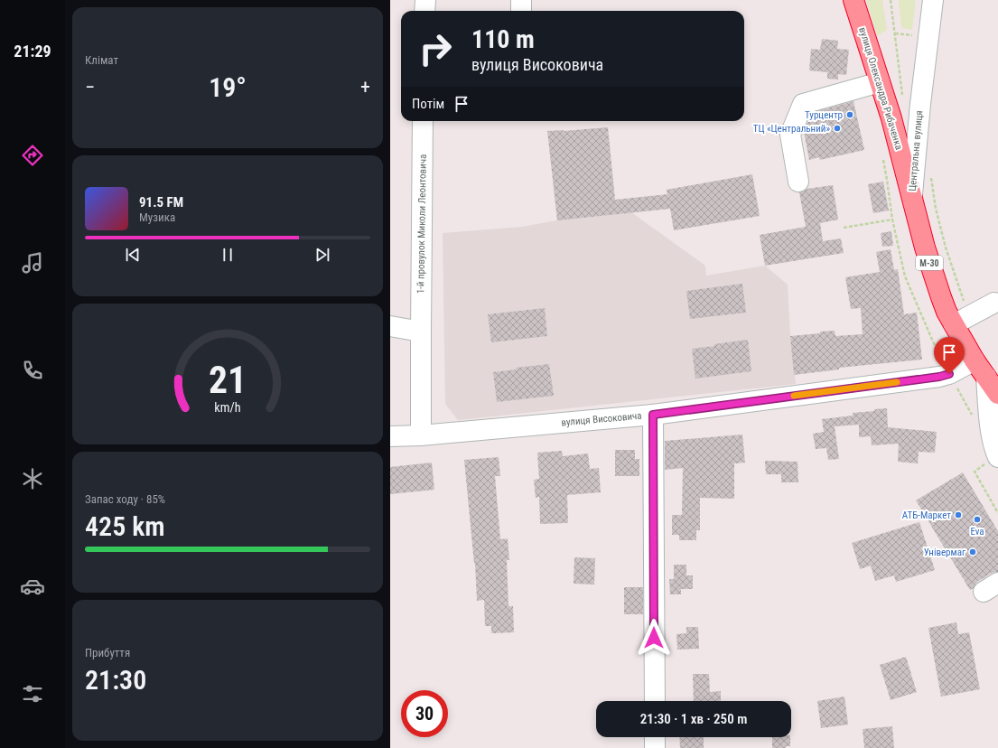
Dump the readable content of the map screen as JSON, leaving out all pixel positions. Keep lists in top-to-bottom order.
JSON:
{
  "streets": {
    "highway": ["вулиця Олександра Рибаченка", "Центральна вулиця", "М-30"],
    "street": ["1-й провулок Миколи Леонтовича", "вулиця Високовича"]
  },
  "crossings": [
    ["вулиця Олександра Рибаченка", "Центральна вулиця"],
    ["Центральна вулиця", "вулиця Високовича"]
  ],
  "places": [
    "Турцентр",
    "ТЦ «Центральний»",
    "АТБ-Маркет",
    "Eva",
    "Універмаг"
  ],
  "page": {
    "tabs": "21:29",
    "tile": [
      "Клімат",
      ["Запас ходу · 85%", "425 km"],
      ["Прибуття", "21:30"]
    ],
    "turn": ["110 m", "вулиця Високовича"],
    "heat": ["−", "19°", "+"],
    "then": "Потім",
    "song": ["91.5 FM", "Музика"],
    "limit": "30",
    "trip": "21:30 · 1 хв · 250 m",
    "gauge": ["21", "km/h"]
  }
}
